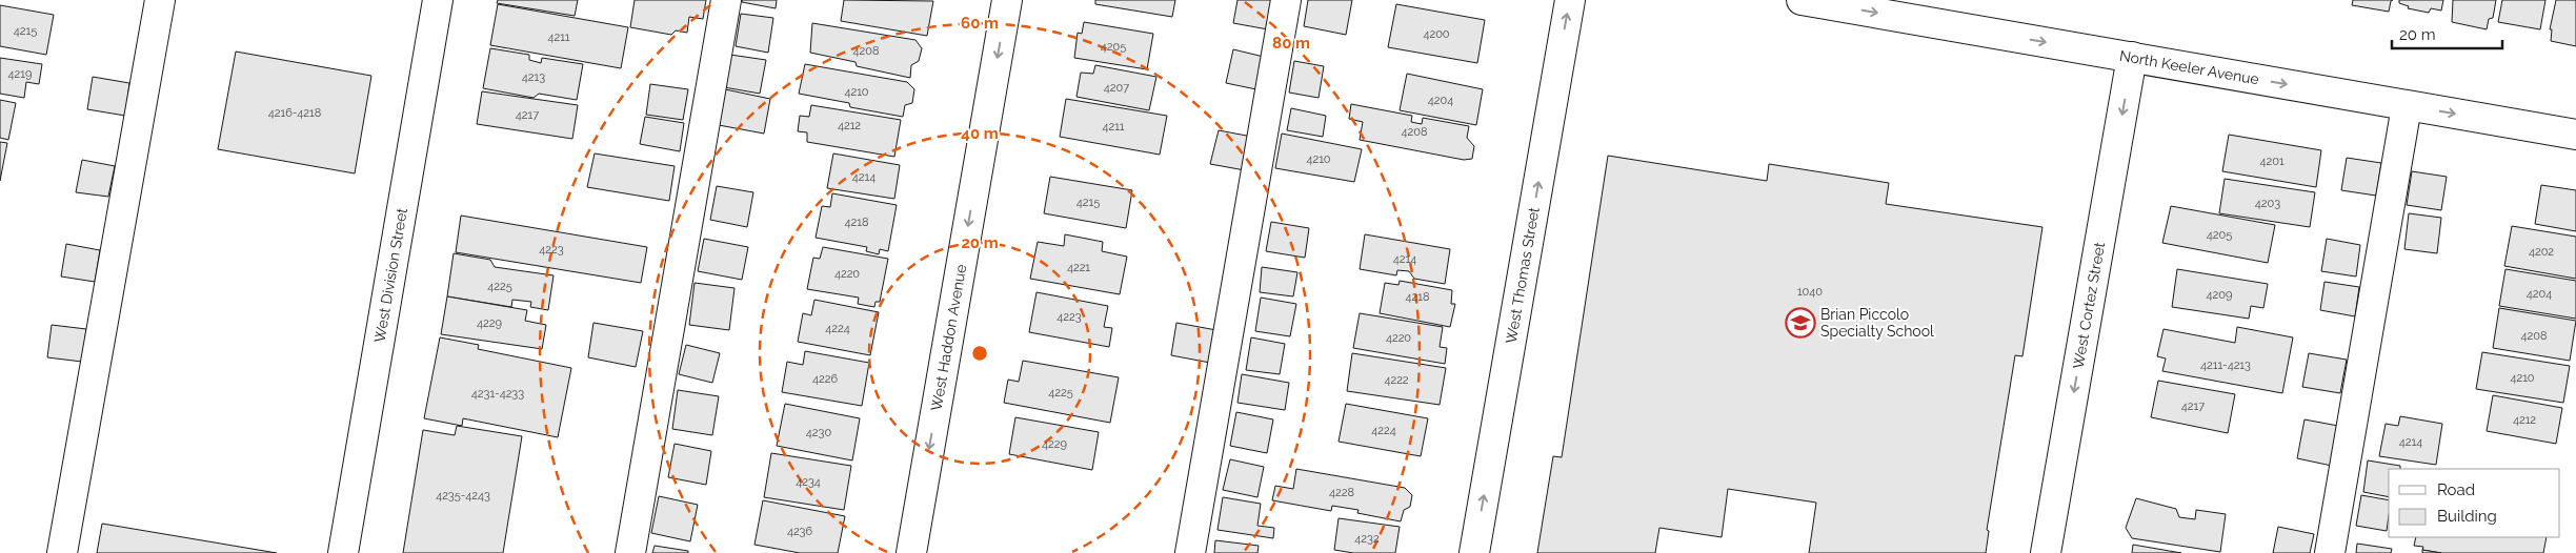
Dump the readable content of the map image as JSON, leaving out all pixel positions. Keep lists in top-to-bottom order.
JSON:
{
  "streets": {
    "street": [
      "North Keeler Avenue",
      "West Division Street",
      "West Thomas Street",
      "West Cortez Street",
      "West Haddon Avenue"
    ]
  },
  "crossings": [
    ["North Keeler Avenue", "West Cortez Street"]
  ],
  "one_way": [
    "North Keeler Avenue",
    "West Thomas Street",
    "West Cortez Street",
    "West Haddon Avenue"
  ],
  "places": {
    "school or university": ["Brian Piccolo Specialty School"]
  },
  "house_numbers": [
    "4215",
    "4200",
    "4211",
    "4205",
    "4208",
    "4219",
    "4213",
    "4207",
    "4210",
    "4204",
    "4216-4218",
    "4217",
    "4212",
    "4211",
    "4208",
    "4210",
    "4201",
    "4214",
    "4215",
    "4203",
    "4218",
    "4205",
    "4223",
    "4202",
    "4214",
    "4221",
    "4220",
    "4225",
    "1040",
    "4204",
    "4209",
    "4218",
    "4223",
    "4229",
    "4224",
    "4208",
    "4220",
    "4211-4213",
    "4210",
    "4226",
    "4222",
    "4225",
    "4231-4233",
    "4217",
    "4212",
    "4224",
    "4230",
    "4214",
    "4229",
    "4234",
    "4228",
    "4235-4243",
    "4236",
    "4232"
  ],
  "legend": ["Road", "Building"],
  "scale_bar": "20 m",
  "rings": [
    "60 m",
    "80 m",
    "40 m",
    "20 m"
  ]
}
